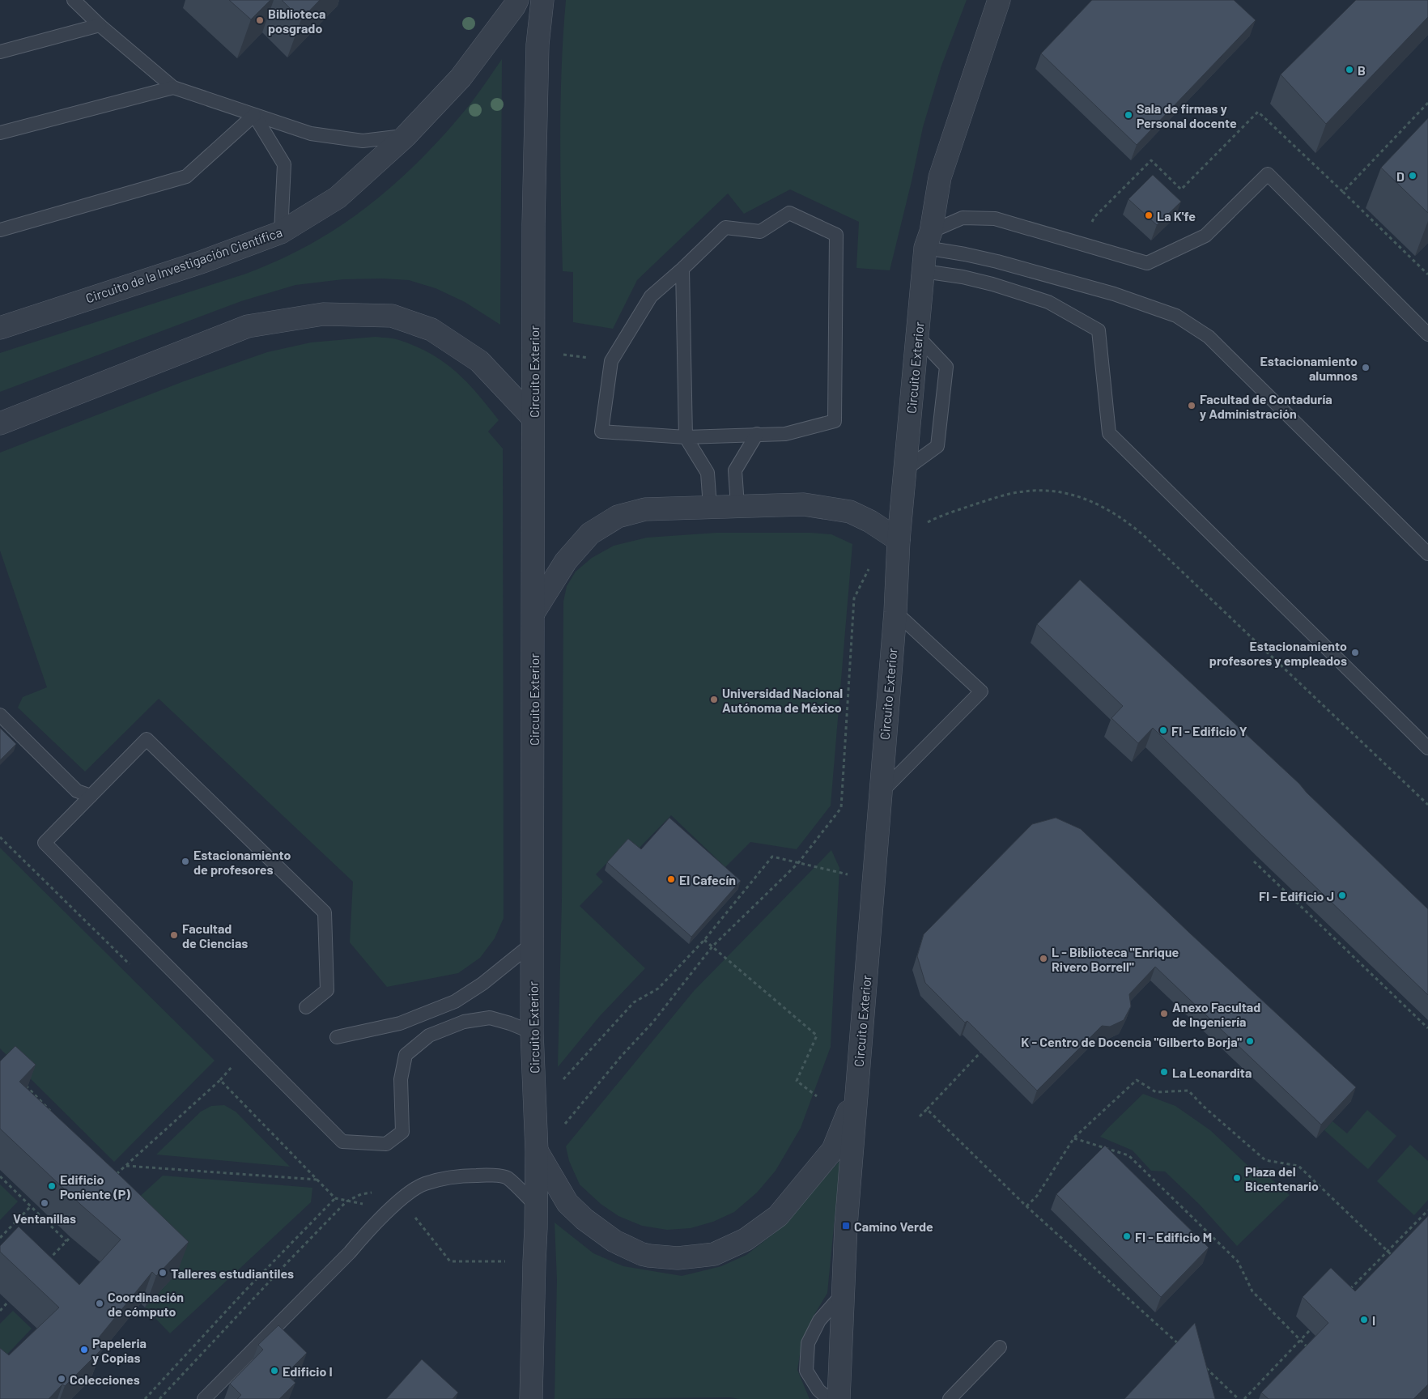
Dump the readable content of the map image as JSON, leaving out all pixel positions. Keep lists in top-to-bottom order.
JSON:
{
  "streets": {
    "street": ["Circuito de la Investigación Científica", "Circuito Exterior"]
  },
  "places": {
    "other": [
      "Biblioteca posgrado",
      "B",
      "Sala de firmas y Personal docente",
      "D",
      "La K'fe",
      "Estacionamiento alumnos",
      "Facultad de Contaduría y Administración",
      "Estacionamiento profesores y empleados",
      "Universidad Nacional Autónoma de México",
      "FI - Edificio Y",
      "Estacionamiento de profesores",
      "El Cafecín",
      "FI - Edificio J",
      "Facultad de Ciencias",
      "L - Biblioteca \"Enrique Rivero Borrell\"",
      "Anexo Facultad de Ingeniería",
      "K - Centro de Docencia \"Gilberto Borja\"",
      "La Leonardita",
      "Plaza del Bicentenario",
      "Edificio Poniente (P)",
      "Ventanillas",
      "FI - Edificio M",
      "Talleres estudiantiles",
      "Coordinación de cómputo",
      "I",
      "Papeleria y Copias",
      "Edificio I",
      "Colecciones"
    ],
    "transit": ["Camino Verde"]
  }
}
